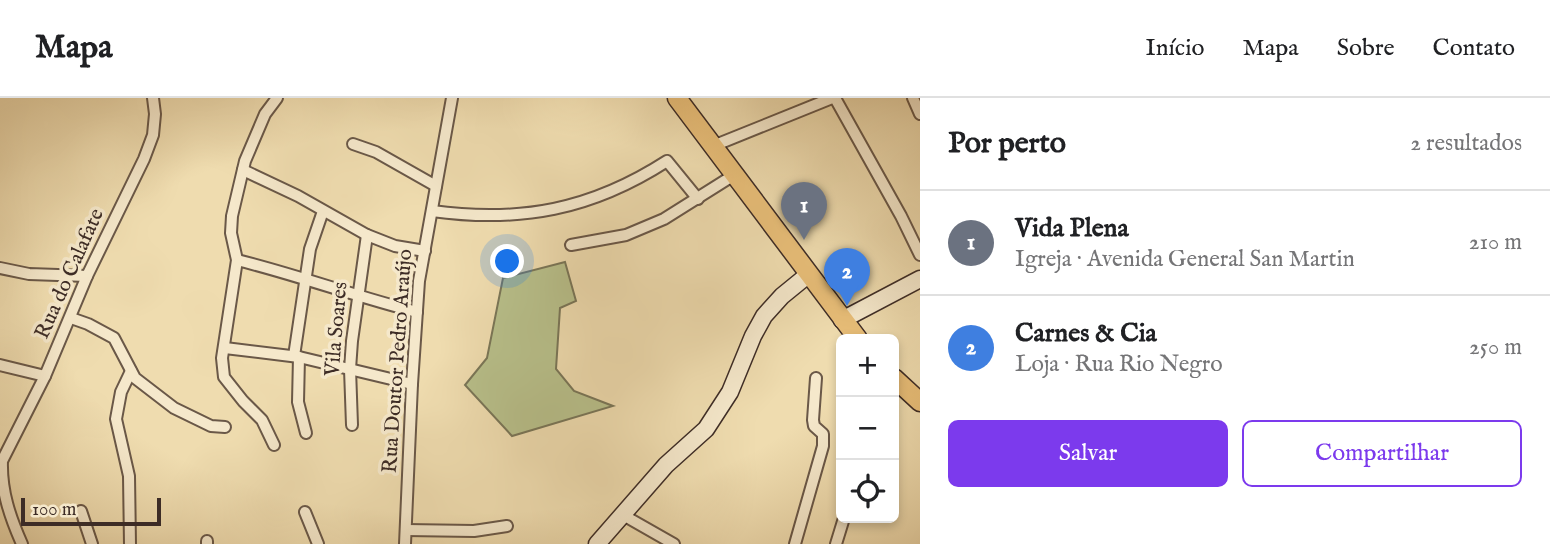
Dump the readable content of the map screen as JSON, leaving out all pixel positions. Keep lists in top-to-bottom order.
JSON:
{
  "streets": {
    "street": ["Rua do Calafate", "Vila Soares", "Rua Doutor Pedro Araújo"]
  },
  "scale_bar": "100 m",
  "page": {
    "header": "Mapa",
    "nav": [
      "Início",
      "Mapa",
      "Sobre",
      "Contato"
    ],
    "heading": ["Por perto", "2 resultados"],
    "pins": ["1", "2"],
    "list": [
      {
        "mark": "1",
        "name": "Vida Plena",
        "note": "Igreja · Avenida General San Martin",
        "value": "210 m"
      },
      {
        "mark": "2",
        "name": "Carnes & Cia",
        "note": "Loja · Rua Rio Negro",
        "value": "250 m"
      }
    ],
    "map_buttons": ["+", "−"],
    "buttons": ["Salvar", "Compartilhar"],
    "scale": "100 m"
  }
}
